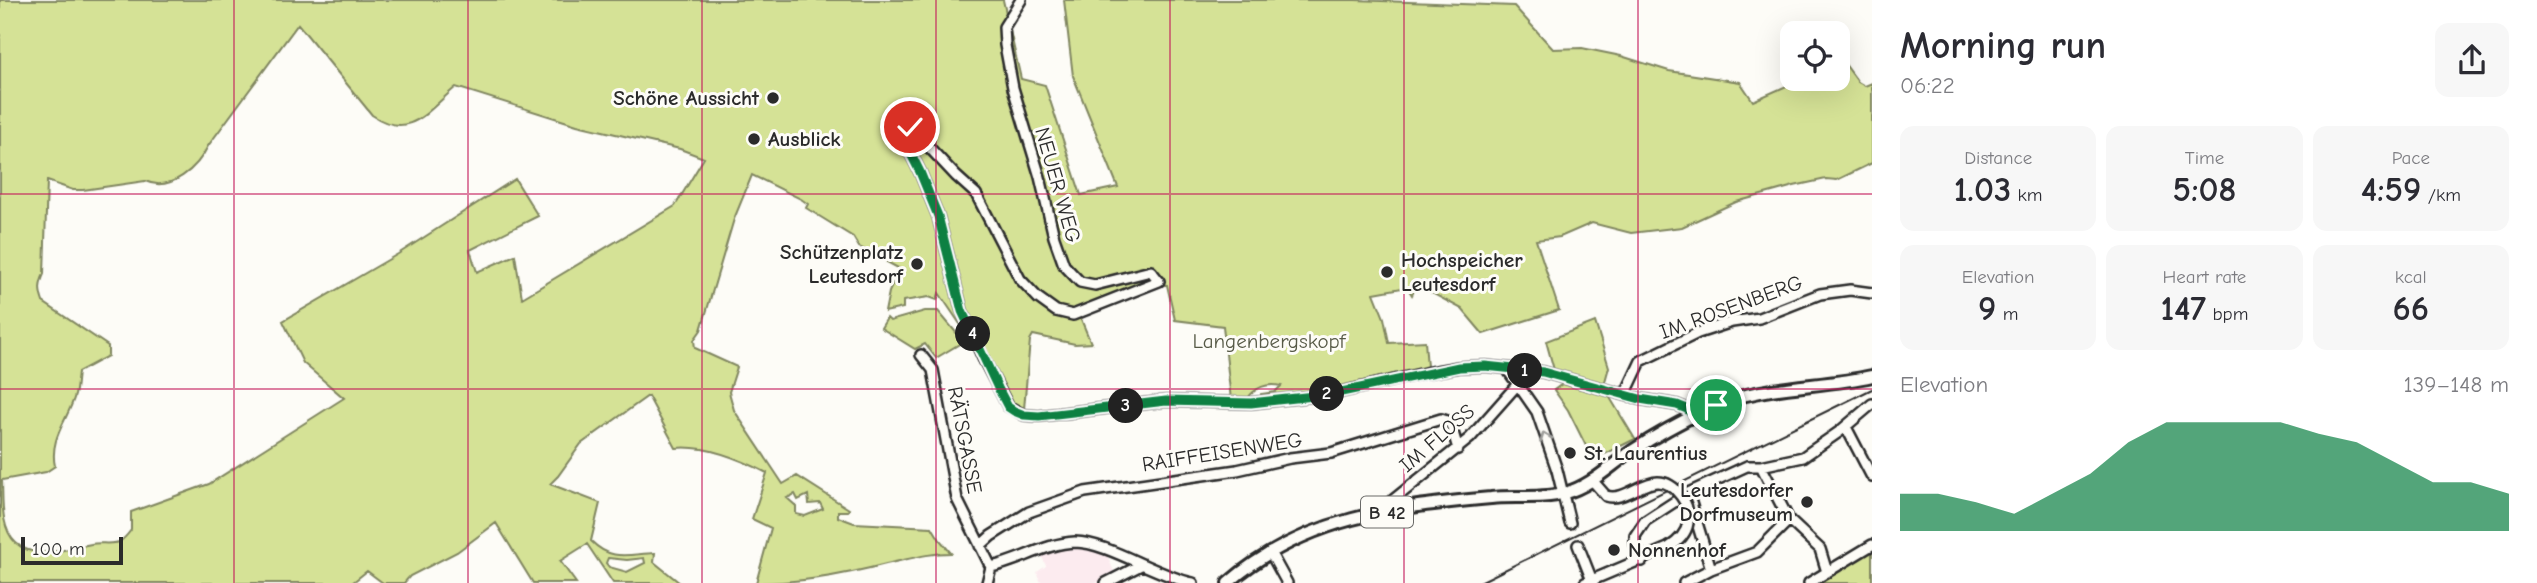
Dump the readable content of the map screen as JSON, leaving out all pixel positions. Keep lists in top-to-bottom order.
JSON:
{
  "streets": {
    "main road": ["B 42"],
    "street": [
      "NEUER WEG",
      "IM ROSENBERG",
      "IM FLOSS",
      "RÄTSGASSE",
      "RAIFFEISENWEG"
    ]
  },
  "crossings": [
    ["NEUER WEG", "IM ROSENBERG"],
    ["NEUER WEG", "B 42"],
    ["IM FLOSS", "RAIFFEISENWEG"],
    ["IM FLOSS", "B 42"],
    ["RÄTSGASSE", "RAIFFEISENWEG"]
  ],
  "parks": ["Langenbergskopf"],
  "places": [
    "Schöne Aussicht",
    "Ausblick",
    "Schützenplatz Leutesdorf",
    "Hochspeicher Leutesdorf",
    "St. Laurentius",
    "Leutesdorfer Dorfmuseum",
    "Nonnenhof"
  ],
  "scale_bar": "100 m",
  "page": {
    "heading": ["Morning run", "06:22"],
    "stats": [
      ["Distance", "1.03 km"],
      ["Time", "5:08"],
      ["Pace", "4:59 /km"],
      ["Elevation", "9 m"],
      ["Heart rate", "147 bpm"],
      ["kcal", "66"]
    ],
    "pins": [
      "4",
      "1",
      "2",
      "3"
    ],
    "chart": ["Elevation", "139–148 m"],
    "scale": "100 m"
  }
}
